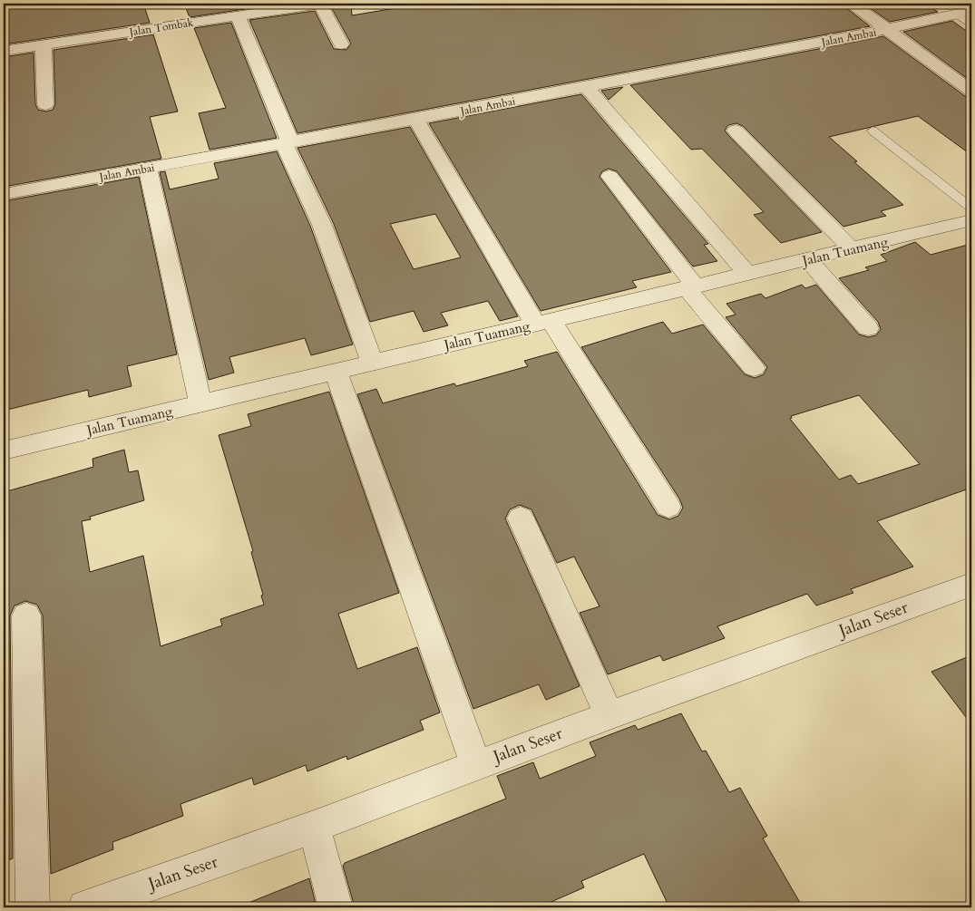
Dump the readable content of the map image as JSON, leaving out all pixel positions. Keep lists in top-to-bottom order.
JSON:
{
  "streets": {
    "street": [
      "Jalan Tombak",
      "Jalan Ambai",
      "Jalan Tuamang",
      "Jalan Seser"
    ]
  }
}
